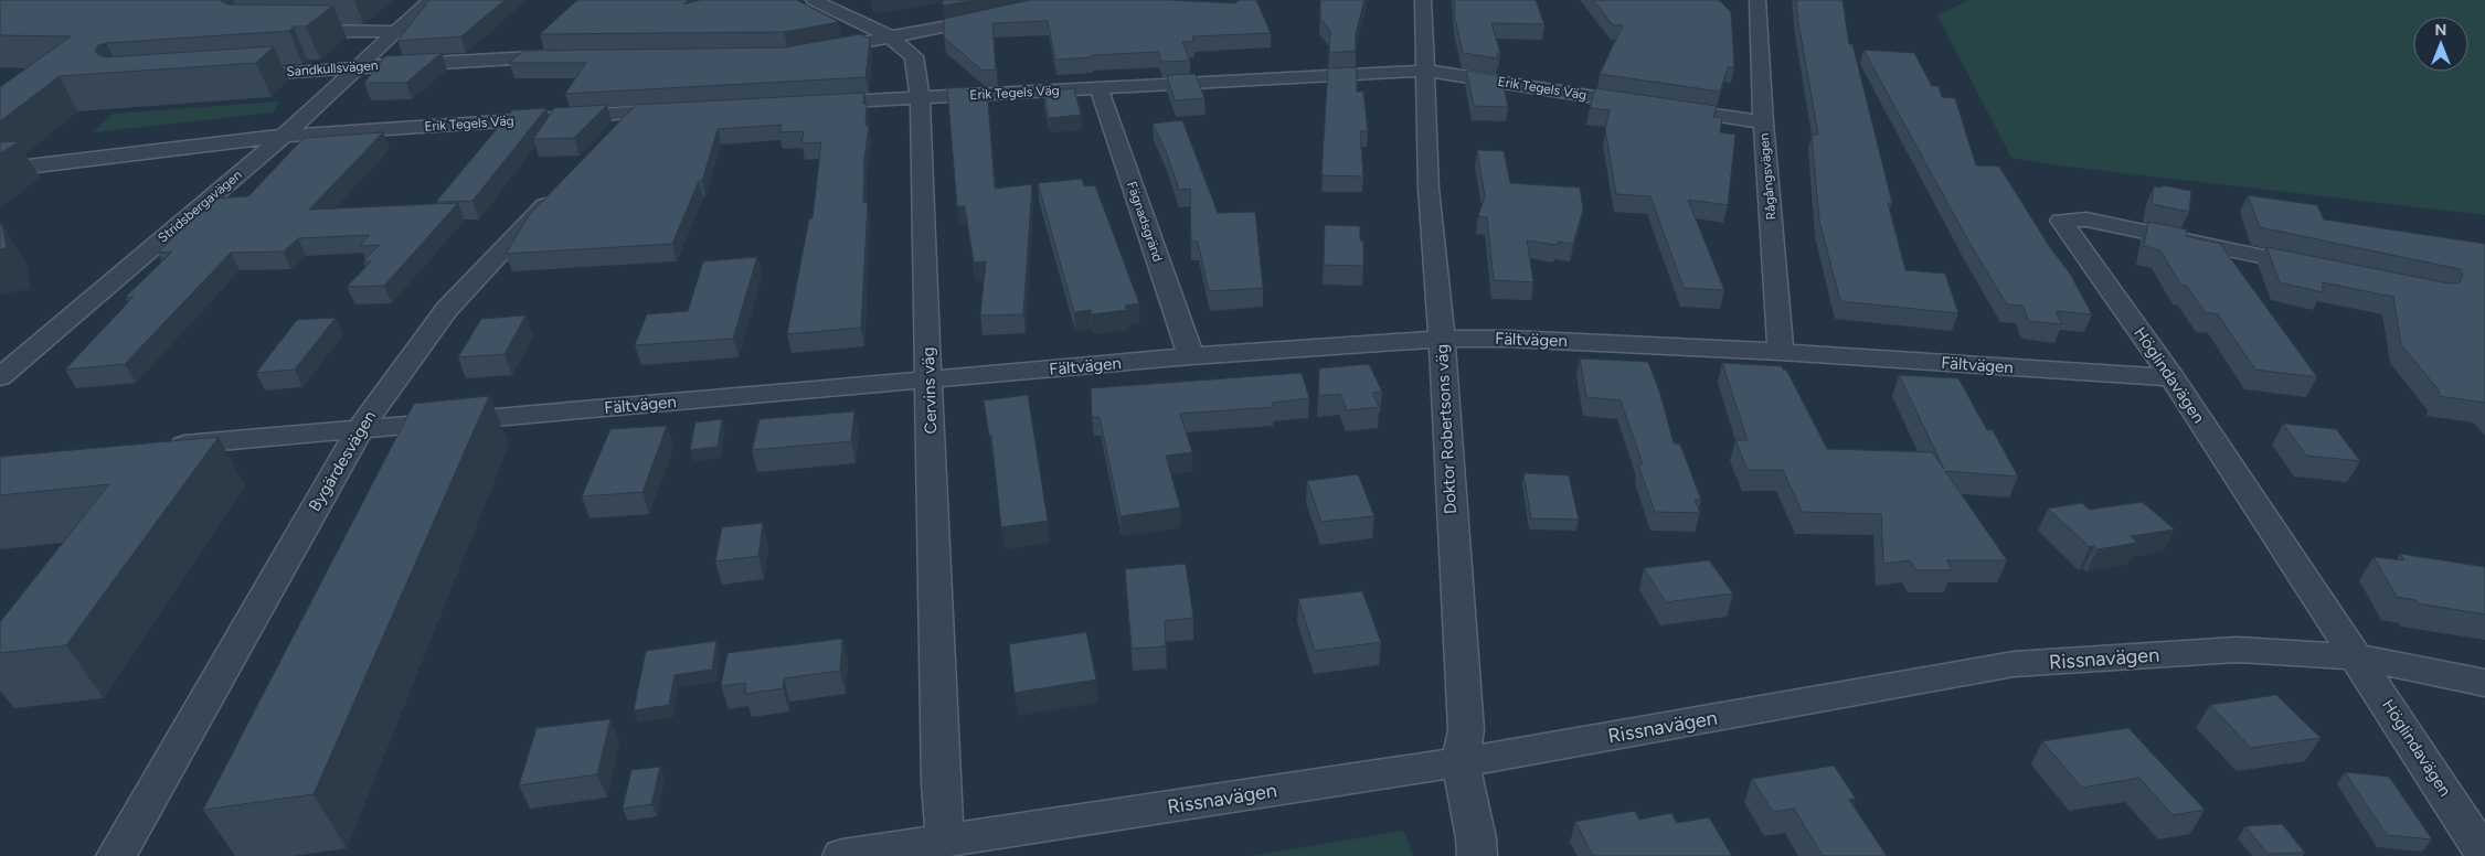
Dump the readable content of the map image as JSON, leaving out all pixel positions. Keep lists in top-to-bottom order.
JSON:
{
  "streets": {
    "street": [
      "Sandkullsvägen",
      "Erik Tegels Väg",
      "Rågångsvägen",
      "Stridsbergavägen",
      "Fägnadsgränd",
      "Fältvägen",
      "Höglindavägen",
      "Cervins väg",
      "Doktor Robertsons väg",
      "Bygärdesvägen",
      "Rissnavägen"
    ]
  },
  "crossings": [
    ["Sandkullsvägen", "Stridsbergavägen"],
    ["Erik Tegels Väg", "Rågångsvägen"],
    ["Erik Tegels Väg", "Stridsbergavägen"],
    ["Erik Tegels Väg", "Fägnadsgränd"],
    ["Erik Tegels Väg", "Cervins väg"],
    ["Erik Tegels Väg", "Doktor Robertsons väg"],
    ["Rågångsvägen", "Fältvägen"],
    ["Fägnadsgränd", "Fältvägen"],
    ["Fältvägen", "Höglindavägen"],
    ["Fältvägen", "Cervins väg"],
    ["Fältvägen", "Doktor Robertsons väg"],
    ["Fältvägen", "Bygärdesvägen"],
    ["Höglindavägen", "Rissnavägen"],
    ["Cervins väg", "Rissnavägen"],
    ["Doktor Robertsons väg", "Rissnavägen"]
  ],
  "north": "top"
}
